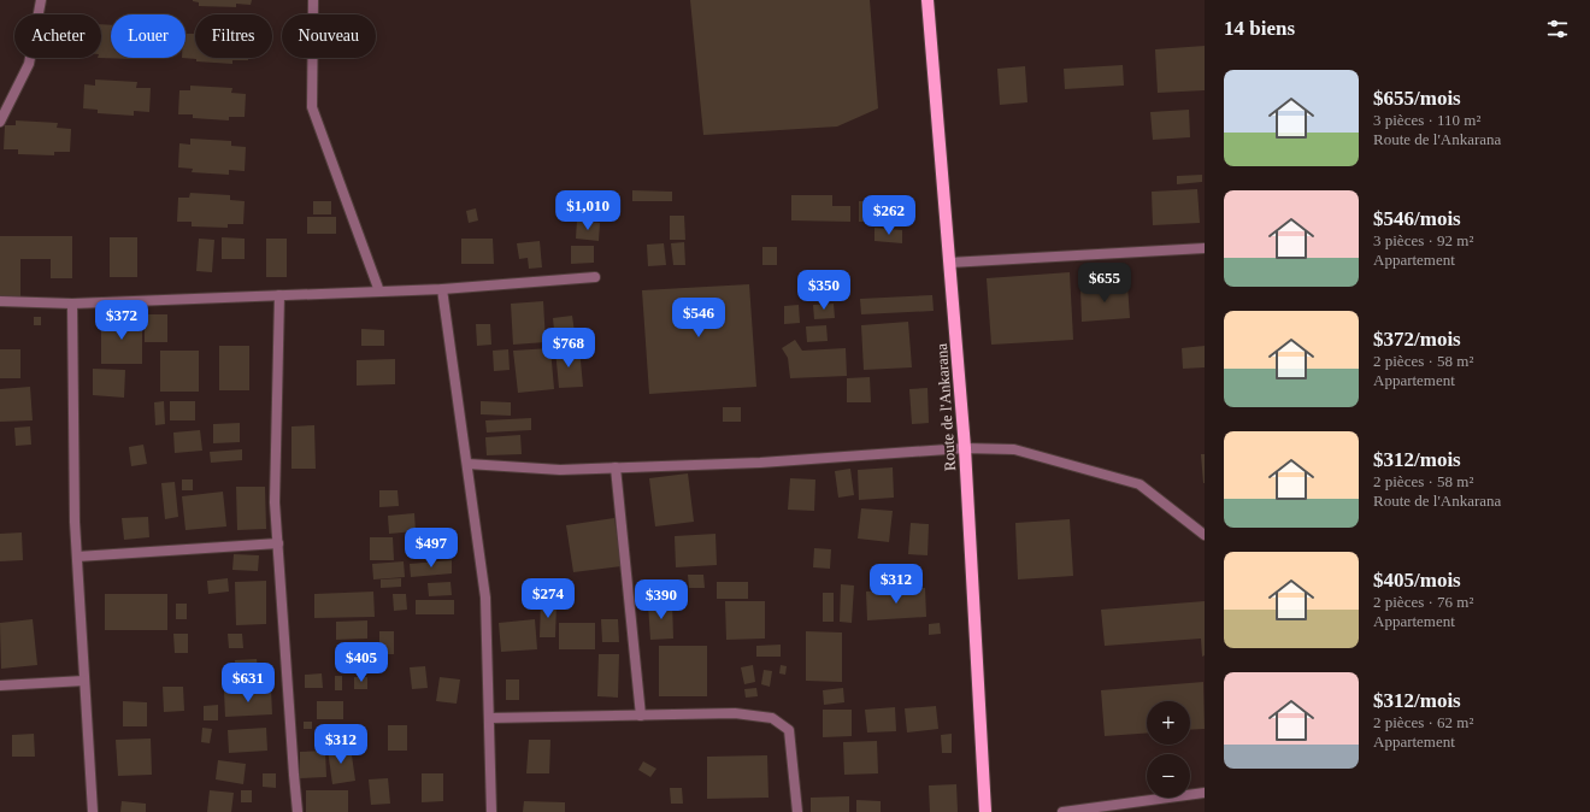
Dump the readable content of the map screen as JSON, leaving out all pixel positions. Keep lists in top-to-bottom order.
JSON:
{
  "streets": {
    "main road": ["Route de l'Ankarana"]
  },
  "page": {
    "heading": "14 biens",
    "chip": [
      "Acheter",
      "Louer",
      "Filtres",
      "Nouveau"
    ],
    "list": [
      {
        "name": "$655/mois",
        "note": "3 pièces · 110 m² · Route de l'Ankarana"
      },
      {
        "name": "$546/mois",
        "note": "3 pièces · 92 m² · Appartement"
      },
      {
        "name": "$372/mois",
        "note": "2 pièces · 58 m² · Appartement"
      },
      {
        "name": "$312/mois",
        "note": "2 pièces · 58 m² · Route de l'Ankarana"
      },
      {
        "name": "$405/mois",
        "note": "2 pièces · 76 m² · Appartement"
      },
      {
        "name": "$312/mois",
        "note": "2 pièces · 62 m² · Appartement"
      }
    ],
    "price": [
      "$1,010",
      "$262",
      "$655",
      "$350",
      "$546",
      "$372",
      "$768",
      "$497",
      "$312",
      "$274",
      "$390",
      "$405",
      "$631",
      "$312"
    ],
    "map_buttons": ["+", "−"]
  }
}
